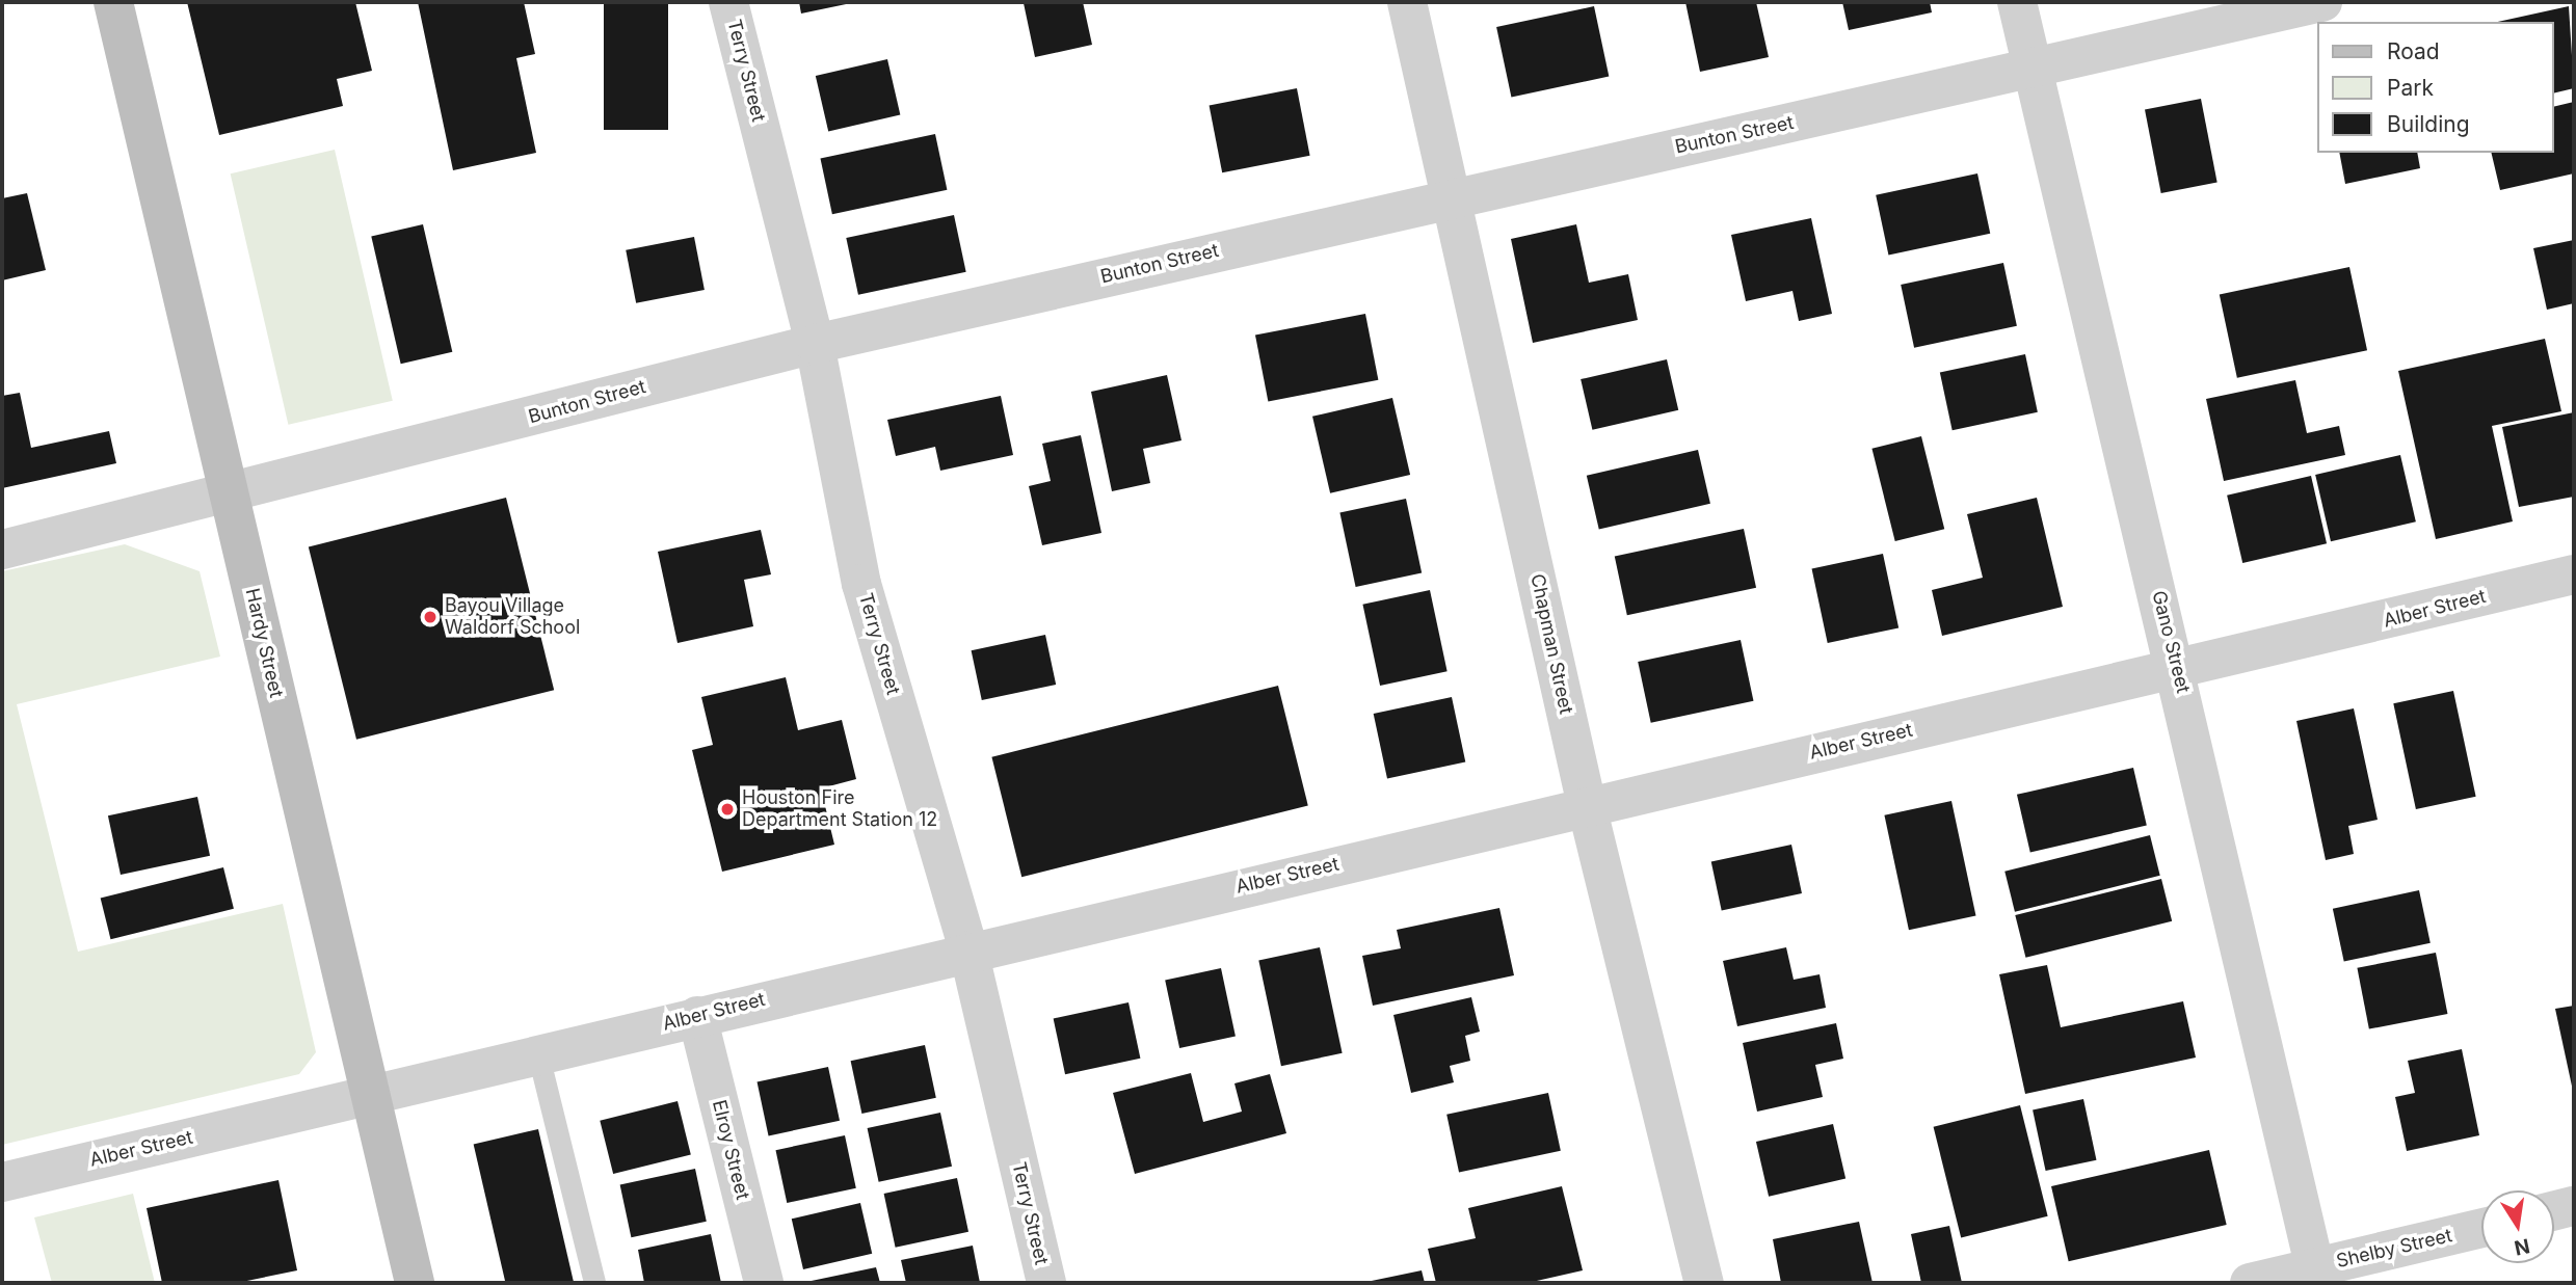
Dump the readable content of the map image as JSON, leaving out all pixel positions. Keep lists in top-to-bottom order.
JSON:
{
  "streets": {
    "main road": ["Hardy Street"],
    "street": [
      "Terry Street",
      "Bunton Street",
      "Alber Street",
      "Gano Street",
      "Chapman Street",
      "Elroy Street",
      "Shelby Street"
    ]
  },
  "crossings": [
    ["Terry Street", "Bunton Street"],
    ["Terry Street", "Alber Street"],
    ["Bunton Street", "Gano Street"],
    ["Bunton Street", "Hardy Street"],
    ["Bunton Street", "Chapman Street"],
    ["Alber Street", "Gano Street"],
    ["Alber Street", "Hardy Street"],
    ["Alber Street", "Chapman Street"],
    ["Alber Street", "Elroy Street"],
    ["Gano Street", "Shelby Street"]
  ],
  "places": ["Bayou Village Waldorf School", "Houston Fire Department Station 12"],
  "legend": ["Road", "Park", "Building"],
  "north": "bottom"
}
